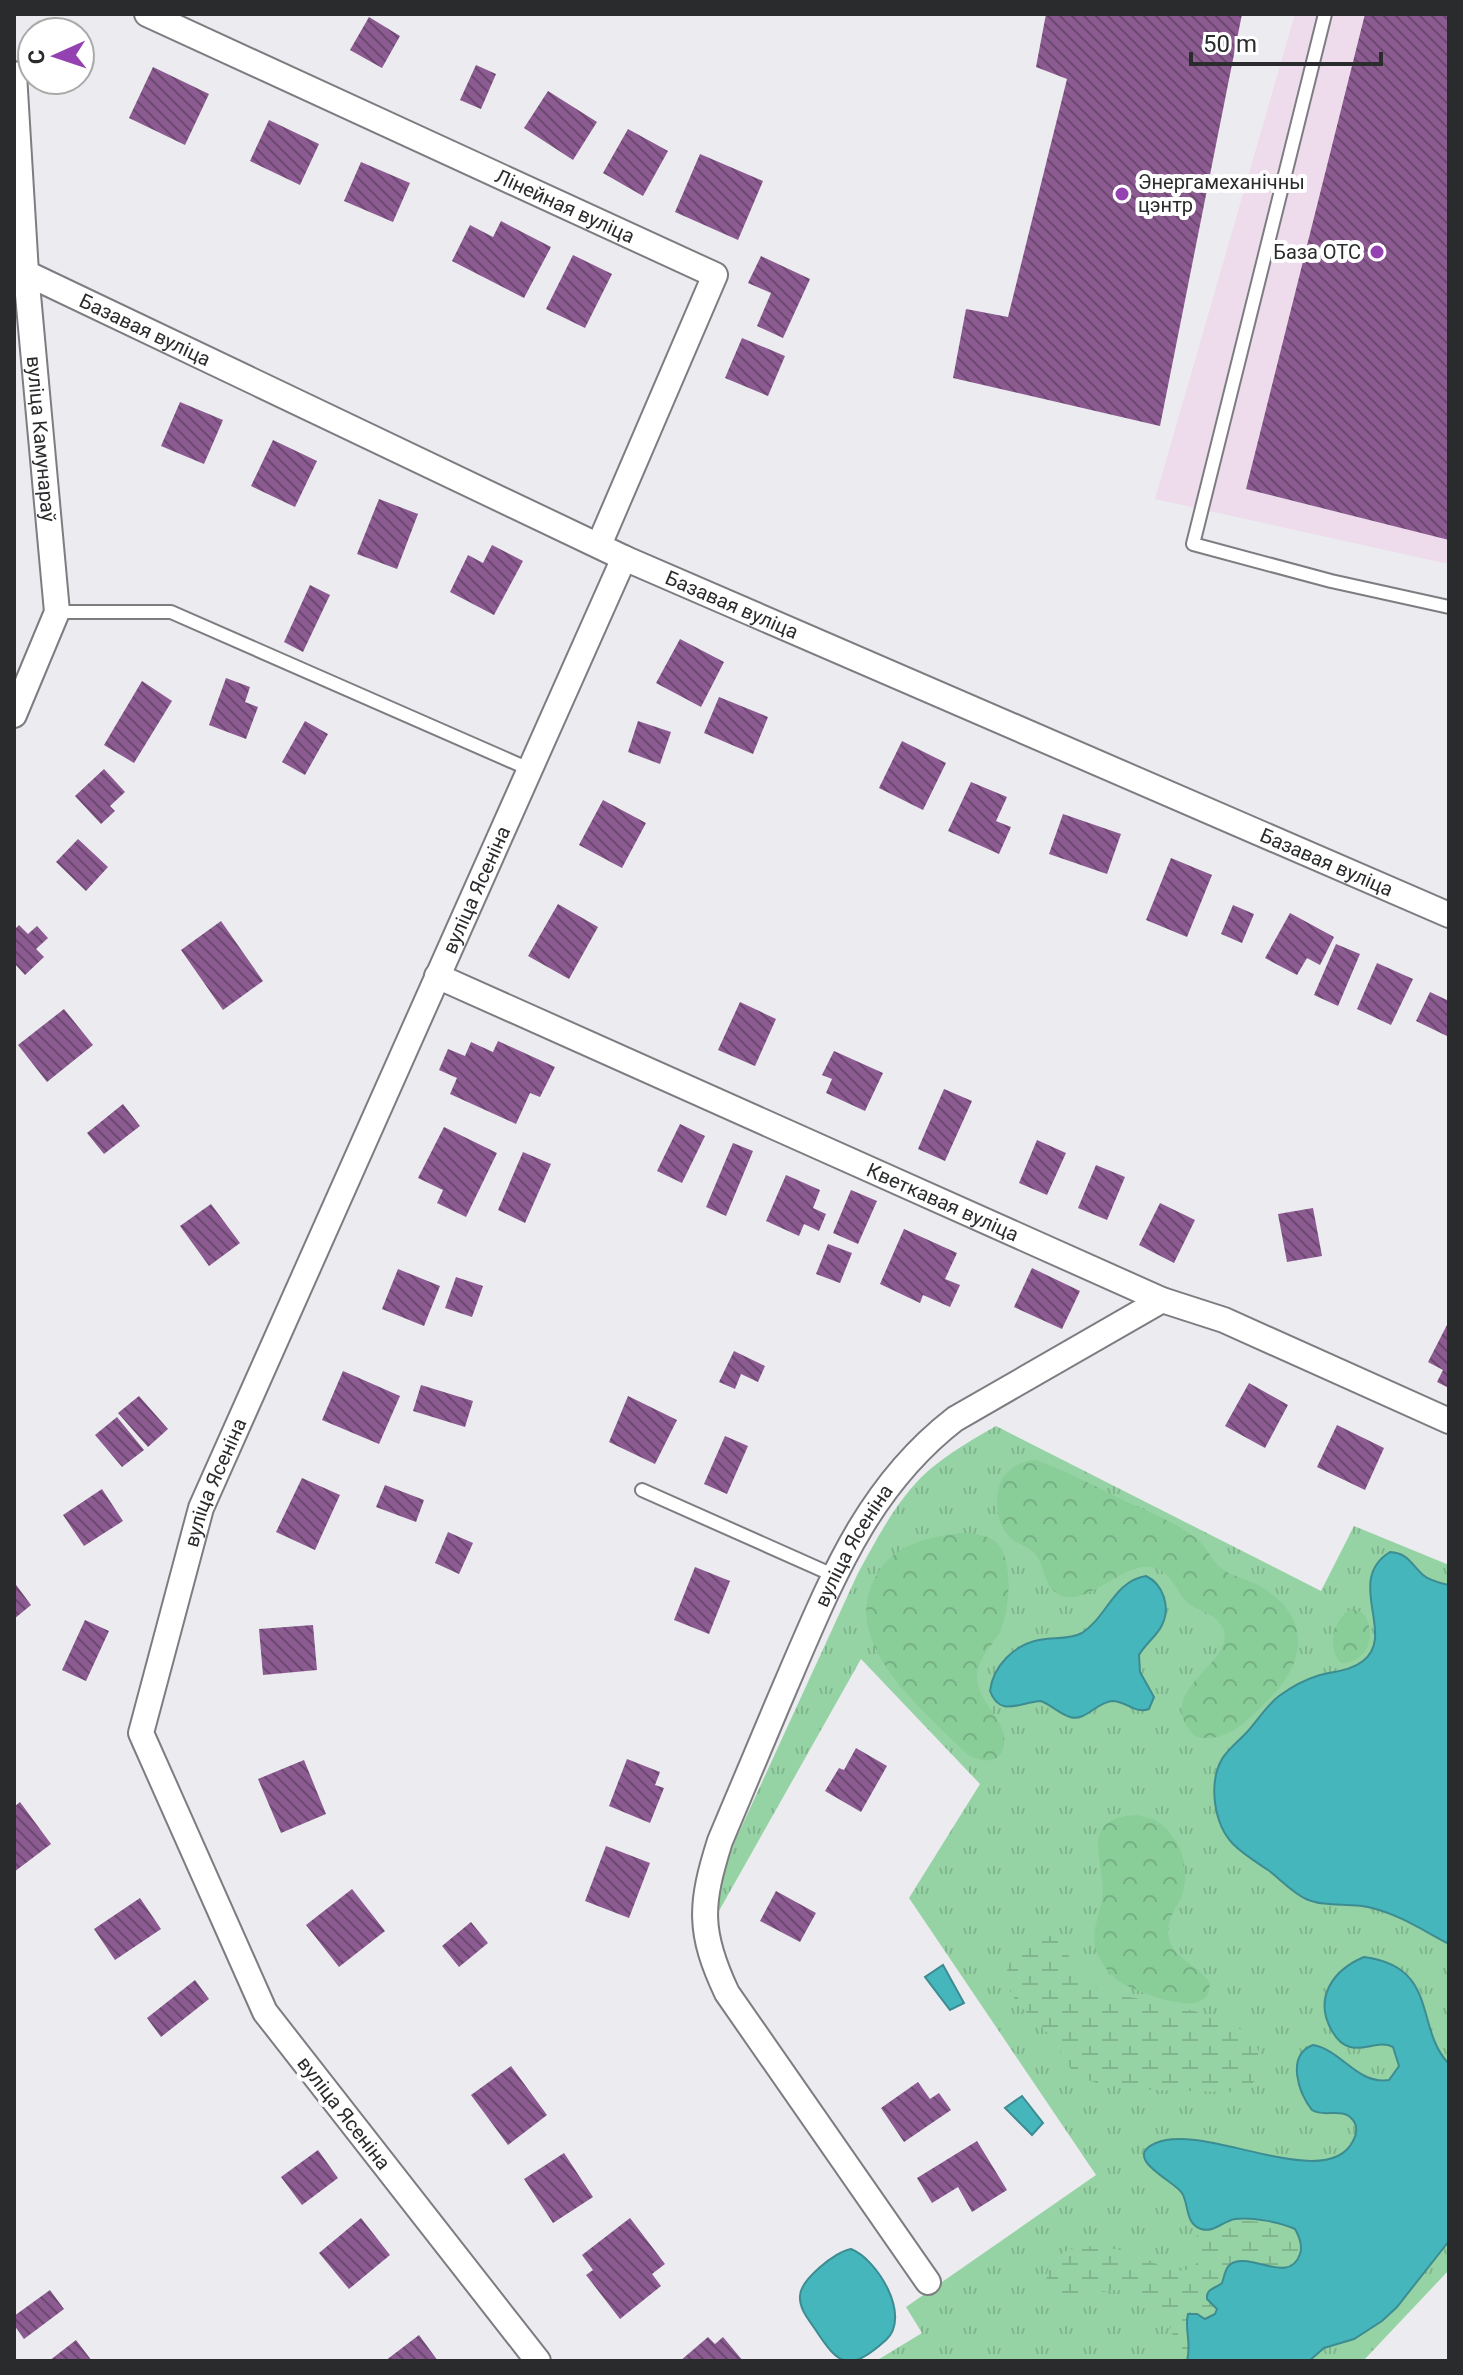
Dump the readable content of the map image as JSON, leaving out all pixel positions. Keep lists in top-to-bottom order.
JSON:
{
  "streets": {
    "street": [
      "Лінейная вуліца",
      "Базавая вуліца",
      "вуліца Камунараў",
      "вуліца Ясеніна",
      "Кветкавая вуліца"
    ]
  },
  "crossings": [
    ["Лінейная вуліца", "Базавая вуліца"],
    ["Базавая вуліца", "вуліца Камунараў"],
    ["Базавая вуліца", "вуліца Ясеніна"],
    ["вуліца Ясеніна", "Кветкавая вуліца"]
  ],
  "places": ["Энергамеханічны цэнтр", "База ОТС"],
  "scale_bar": "50 m",
  "north": "left"
}
